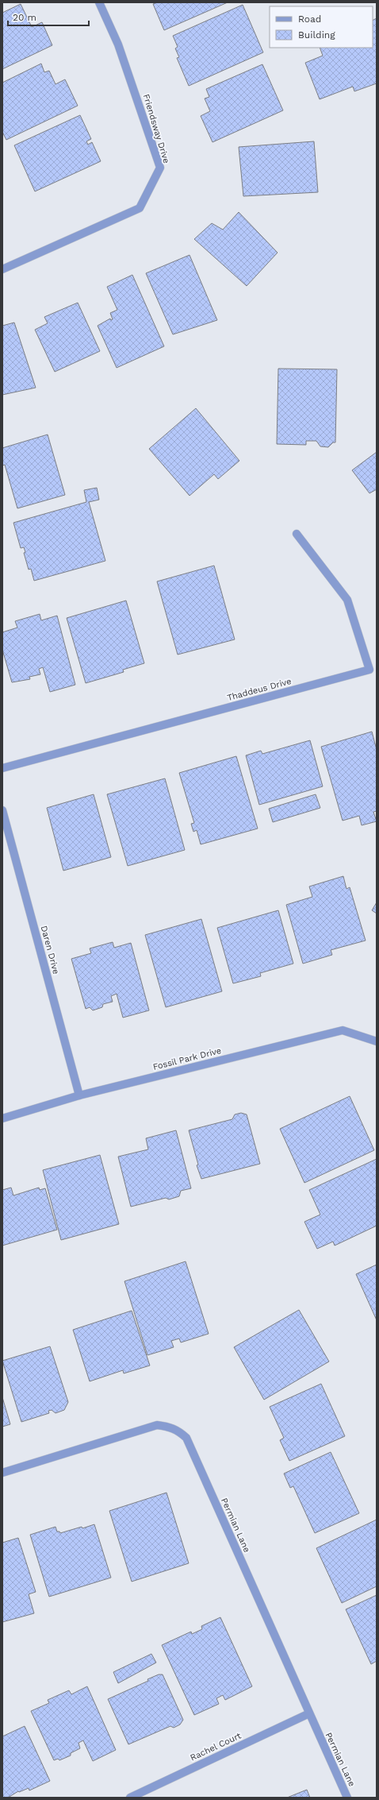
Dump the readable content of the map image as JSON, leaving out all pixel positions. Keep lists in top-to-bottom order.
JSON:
{
  "streets": {
    "street": [
      "Friendsway Drive",
      "Thaddeus Drive",
      "Daren Drive",
      "Fossil Park Drive",
      "Permian Lane",
      "Rachel Court"
    ]
  },
  "crossings": [
    ["Daren Drive", "Fossil Park Drive"],
    ["Permian Lane", "Rachel Court"]
  ],
  "legend": ["Road", "Building"],
  "scale_bar": "20 m"
}
